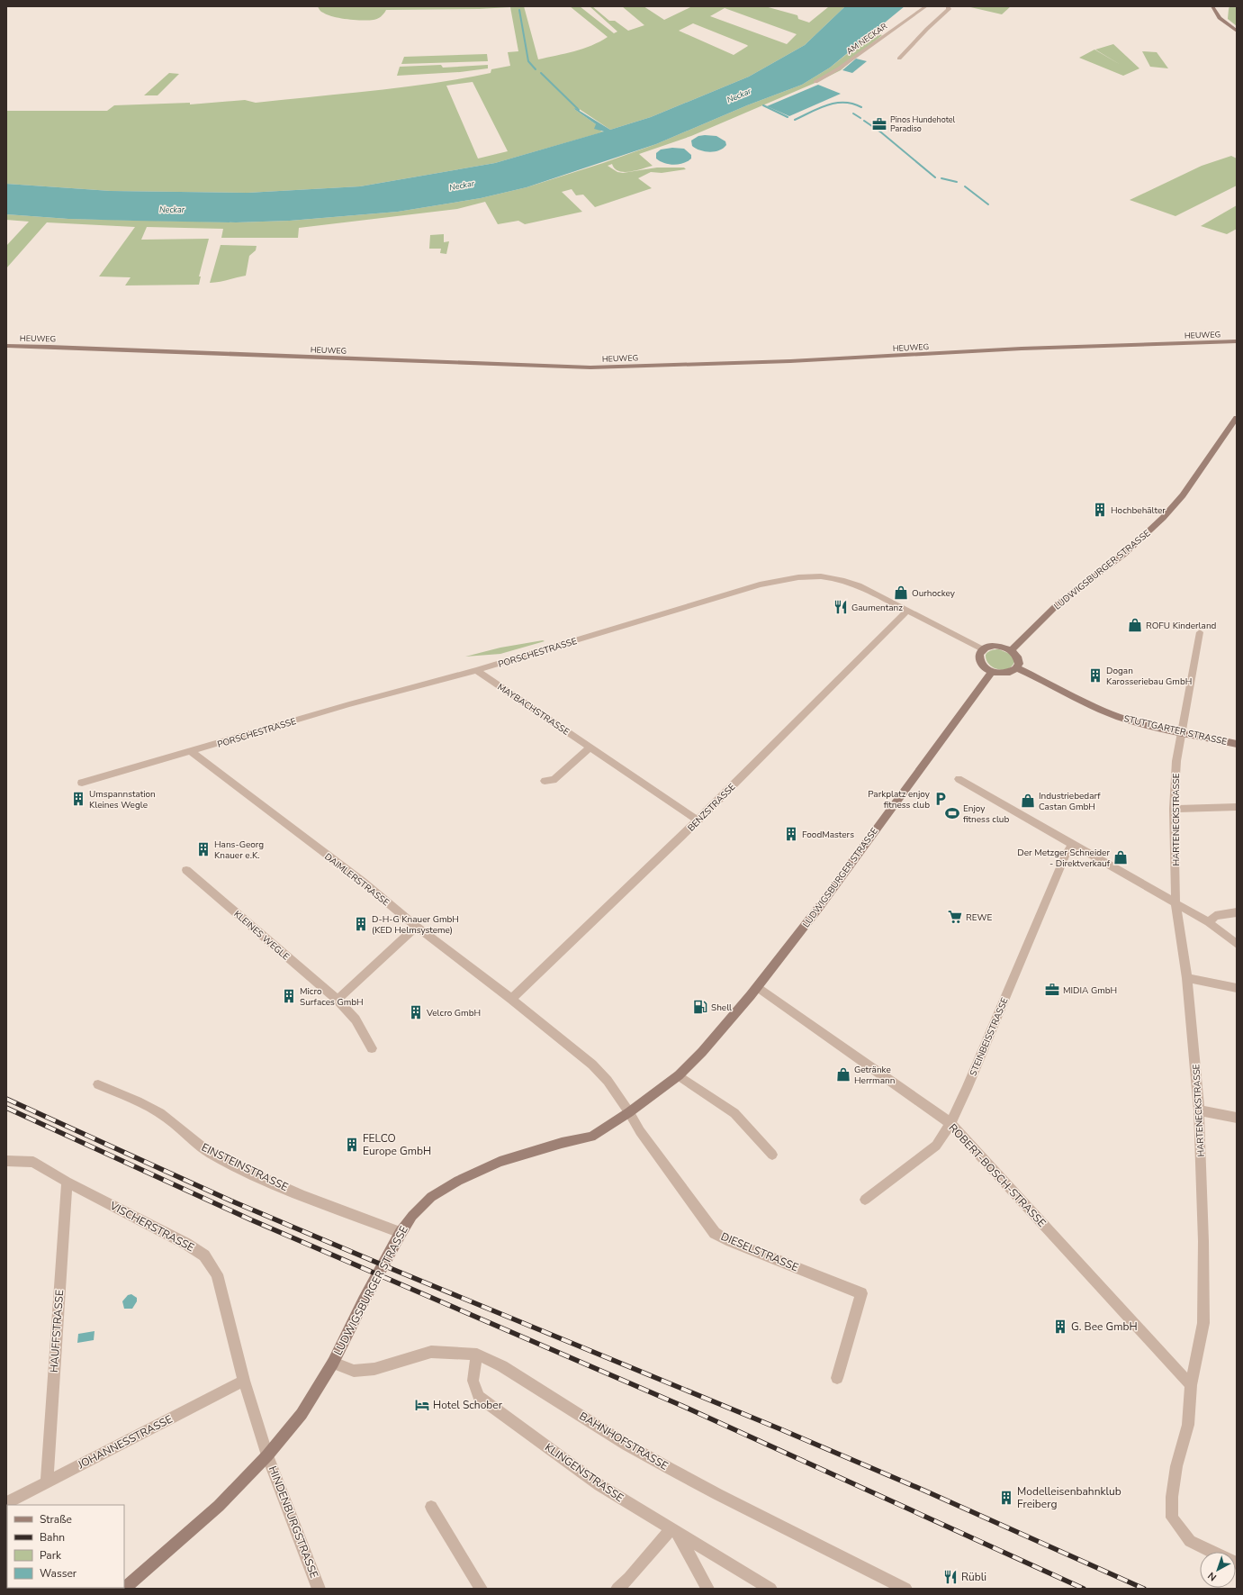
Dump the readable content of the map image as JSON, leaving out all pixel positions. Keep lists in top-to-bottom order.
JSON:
{
  "streets": {
    "street": [
      "AM NECKAR",
      "HEUWEG",
      "LUDWIGSBURGER STRASSE",
      "PORSCHESTRASSE",
      "MAYBACHSTRASSE",
      "STUTTGARTER STRASSE",
      "BENZSTRASSE",
      "HARTENECKSTRASSE",
      "DAIMLERSTRASSE",
      "KLEINES WEGLE",
      "STEINBEISSTRASSE",
      "EINSTEINSTRASSE",
      "ROBERT-BOSCH-STRASSE",
      "VISCHERSTRASSE",
      "DIESELSTRASSE",
      "HAUFFSTRASSE",
      "BAHNHOFSTRASSE",
      "JOHANNESSTRASSE",
      "KLINGENSTRASSE",
      "HINDENBURGSTRASSE"
    ]
  },
  "crossings": [
    ["LUDWIGSBURGER STRASSE", "PORSCHESTRASSE"],
    ["LUDWIGSBURGER STRASSE", "STUTTGARTER STRASSE"],
    ["LUDWIGSBURGER STRASSE", "DAIMLERSTRASSE"],
    ["LUDWIGSBURGER STRASSE", "EINSTEINSTRASSE"],
    ["LUDWIGSBURGER STRASSE", "ROBERT-BOSCH-STRASSE"],
    ["LUDWIGSBURGER STRASSE", "VISCHERSTRASSE"],
    ["LUDWIGSBURGER STRASSE", "DIESELSTRASSE"],
    ["LUDWIGSBURGER STRASSE", "BAHNHOFSTRASSE"],
    ["LUDWIGSBURGER STRASSE", "HINDENBURGSTRASSE"],
    ["PORSCHESTRASSE", "MAYBACHSTRASSE"],
    ["PORSCHESTRASSE", "STUTTGARTER STRASSE"],
    ["PORSCHESTRASSE", "BENZSTRASSE"],
    ["PORSCHESTRASSE", "DAIMLERSTRASSE"],
    ["MAYBACHSTRASSE", "BENZSTRASSE"],
    ["STUTTGARTER STRASSE", "HARTENECKSTRASSE"],
    ["BENZSTRASSE", "DAIMLERSTRASSE"],
    ["HARTENECKSTRASSE", "ROBERT-BOSCH-STRASSE"],
    ["DAIMLERSTRASSE", "DIESELSTRASSE"],
    ["STEINBEISSTRASSE", "ROBERT-BOSCH-STRASSE"],
    ["VISCHERSTRASSE", "HAUFFSTRASSE"],
    ["VISCHERSTRASSE", "JOHANNESSTRASSE"],
    ["VISCHERSTRASSE", "HINDENBURGSTRASSE"],
    ["HAUFFSTRASSE", "JOHANNESSTRASSE"],
    ["BAHNHOFSTRASSE", "KLINGENSTRASSE"]
  ],
  "water": ["Neckar"],
  "places": {
    "office": ["Pinos Hundehotel Paradiso", "MIDIA GmbH"],
    "building": [
      "Hochbehälter",
      "Dogan Karosseriebau GmbH",
      "Umspannstation Kleines Wegle",
      "FoodMasters",
      "Hans-Georg Knauer e.K.",
      "D-H-G Knauer GmbH (KED Helmsysteme)",
      "Micro Surfaces GmbH",
      "Velcro GmbH",
      "FELCO Europe GmbH",
      "G. Bee GmbH",
      "Modelleisenbahnklub Freiberg"
    ],
    "shop": [
      "Ourhockey",
      "ROFU Kinderland",
      "Industriebedarf Castan GmbH",
      "Der Metzger Schneider - Direktverkauf",
      "Getränke Herrmann"
    ],
    "restaurant": ["Gaumentanz", "Rübli"],
    "parking": ["Parkplatz enjoy fitness club"],
    "sports": ["Enjoy fitness club"],
    "supermarket": ["REWE"],
    "fuel station": ["Shell"],
    "hotel": ["Hotel Schober"]
  },
  "legend": [
    "Straße",
    "Bahn",
    "Park",
    "Wasser"
  ],
  "north": "bottom left"
}
